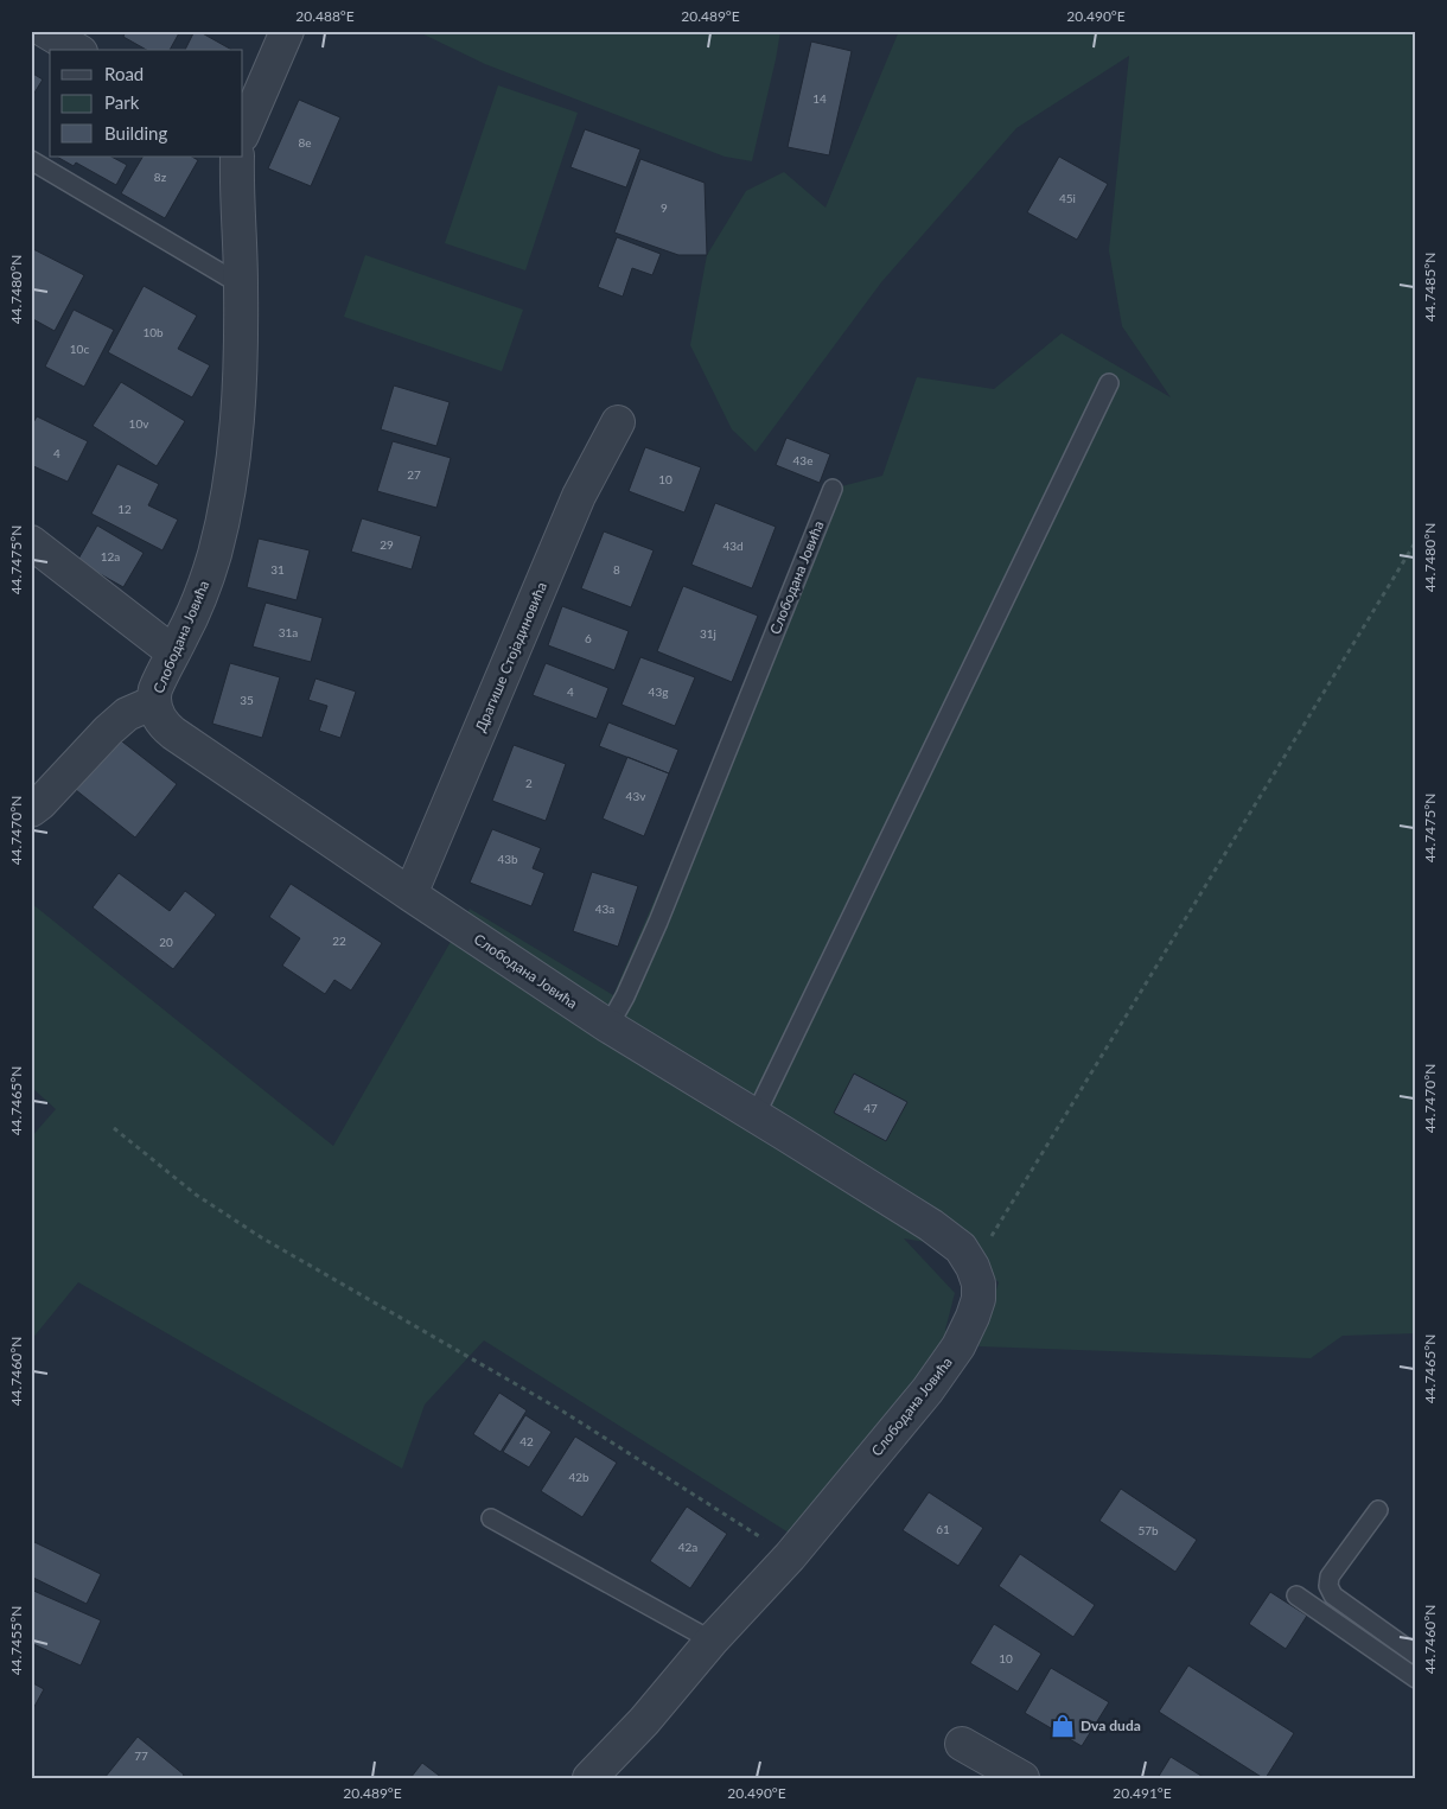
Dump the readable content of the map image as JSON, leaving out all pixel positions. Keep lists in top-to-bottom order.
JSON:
{
  "streets": {
    "street": ["Слободана Јовића", "Драгише Стојадиновића"]
  },
  "crossings": [
    ["Слободана Јовића", "Драгише Стојадиновића"]
  ],
  "places": {
    "shop": ["Dva duda"]
  },
  "house_numbers": [
    "14",
    "8e",
    "8z",
    "45i",
    "9",
    "10b",
    "10c",
    "10v",
    "4",
    "43e",
    "27",
    "10",
    "12",
    "29",
    "43d",
    "12a",
    "31",
    "8",
    "31a",
    "31j",
    "6",
    "4",
    "43g",
    "35",
    "2",
    "43v",
    "43b",
    "43a",
    "22",
    "20",
    "47",
    "42",
    "42b",
    "61",
    "57b",
    "42a",
    "10",
    "77"
  ],
  "legend": ["Road", "Park", "Building"],
  "coordinates": [
    "20.488°E",
    "20.489°E",
    "20.490°E",
    "44.7485°N",
    "44.7480°N",
    "44.7475°N",
    "44.7470°N",
    "44.7465°N",
    "44.7460°N",
    "44.7455°N",
    "20.491°E"
  ]
}
